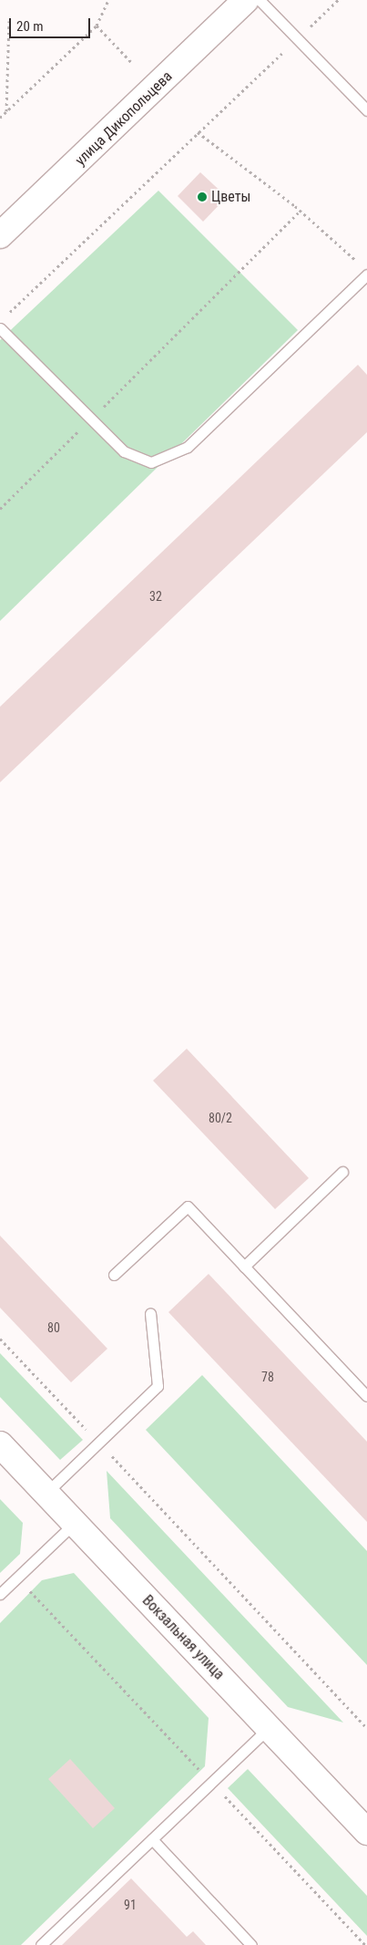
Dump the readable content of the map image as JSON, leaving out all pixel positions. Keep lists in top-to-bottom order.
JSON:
{
  "streets": {
    "main road": ["улица Дикопольцева", "Вокзальная улица"]
  },
  "places": ["Цветы"],
  "house_numbers": [
    "32",
    "80/2",
    "80",
    "78",
    "91"
  ],
  "scale_bar": "20 m"
}
